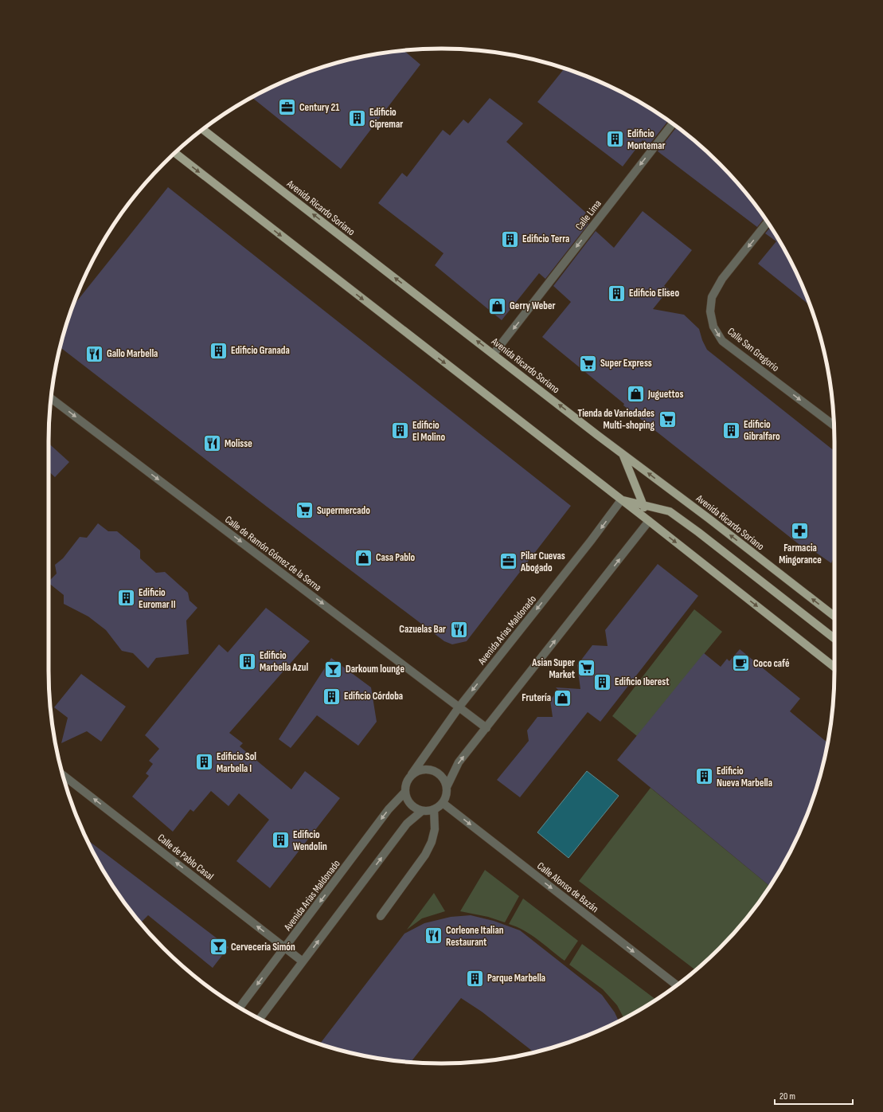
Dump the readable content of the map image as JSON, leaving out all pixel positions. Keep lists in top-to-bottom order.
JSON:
{
  "streets": {
    "main road": ["Avenida Ricardo Soriano"],
    "street": [
      "Calle Lima",
      "Calle San Gregorio",
      "Calle de Ramón Gómez de la Serna",
      "Avenida Arias Maldonado",
      "Calle de Pablo Casal",
      "Calle Alonso de Bazán"
    ]
  },
  "crossings": [
    ["Avenida Ricardo Soriano", "Calle Lima"],
    ["Calle de Ramón Gómez de la Serna", "Avenida Arias Maldonado"],
    ["Avenida Arias Maldonado", "Calle de Pablo Casal"],
    ["Avenida Arias Maldonado", "Calle Alonso de Bazán"]
  ],
  "one_way": [
    "Calle Lima",
    "Calle de Ramón Gómez de la Serna",
    "Calle de Pablo Casal",
    "Calle Alonso de Bazán"
  ],
  "places": {
    "office": ["Century 21", "Pilar Cuevas Abogado"],
    "building": [
      "Edificio Cipremar",
      "Edificio Montemar",
      "Edificio Terra",
      "Edificio Eliseo",
      "Edificio Granada",
      "Edificio Gibralfaro",
      "Edificio El Molino",
      "Edificio Euromar II",
      "Edificio Marbella Azul",
      "Edificio Iberest",
      "Edificio Córdoba",
      "Edificio Sol Marbella I",
      "Edificio Nueva Marbella",
      "Edificio Wendolin",
      "Parque Marbella"
    ],
    "shop": [
      "Gerry Weber",
      "Juguettos",
      "Casa Pablo",
      "Frutería"
    ],
    "restaurant": [
      "Gallo Marbella",
      "Molisse",
      "Cazuelas Bar",
      "Corleone Italian Restaurant"
    ],
    "supermarket": [
      "Super Express",
      "Tienda de Variedades Multi-shoping",
      "Supermercado",
      "Asian Super Market"
    ],
    "pharmacy": ["Farmacia Mingorance"],
    "cafe": ["Coco café"],
    "bar": ["Darkoum lounge", "Cerveceria Simón"]
  },
  "scale_bar": "20 m"
}
